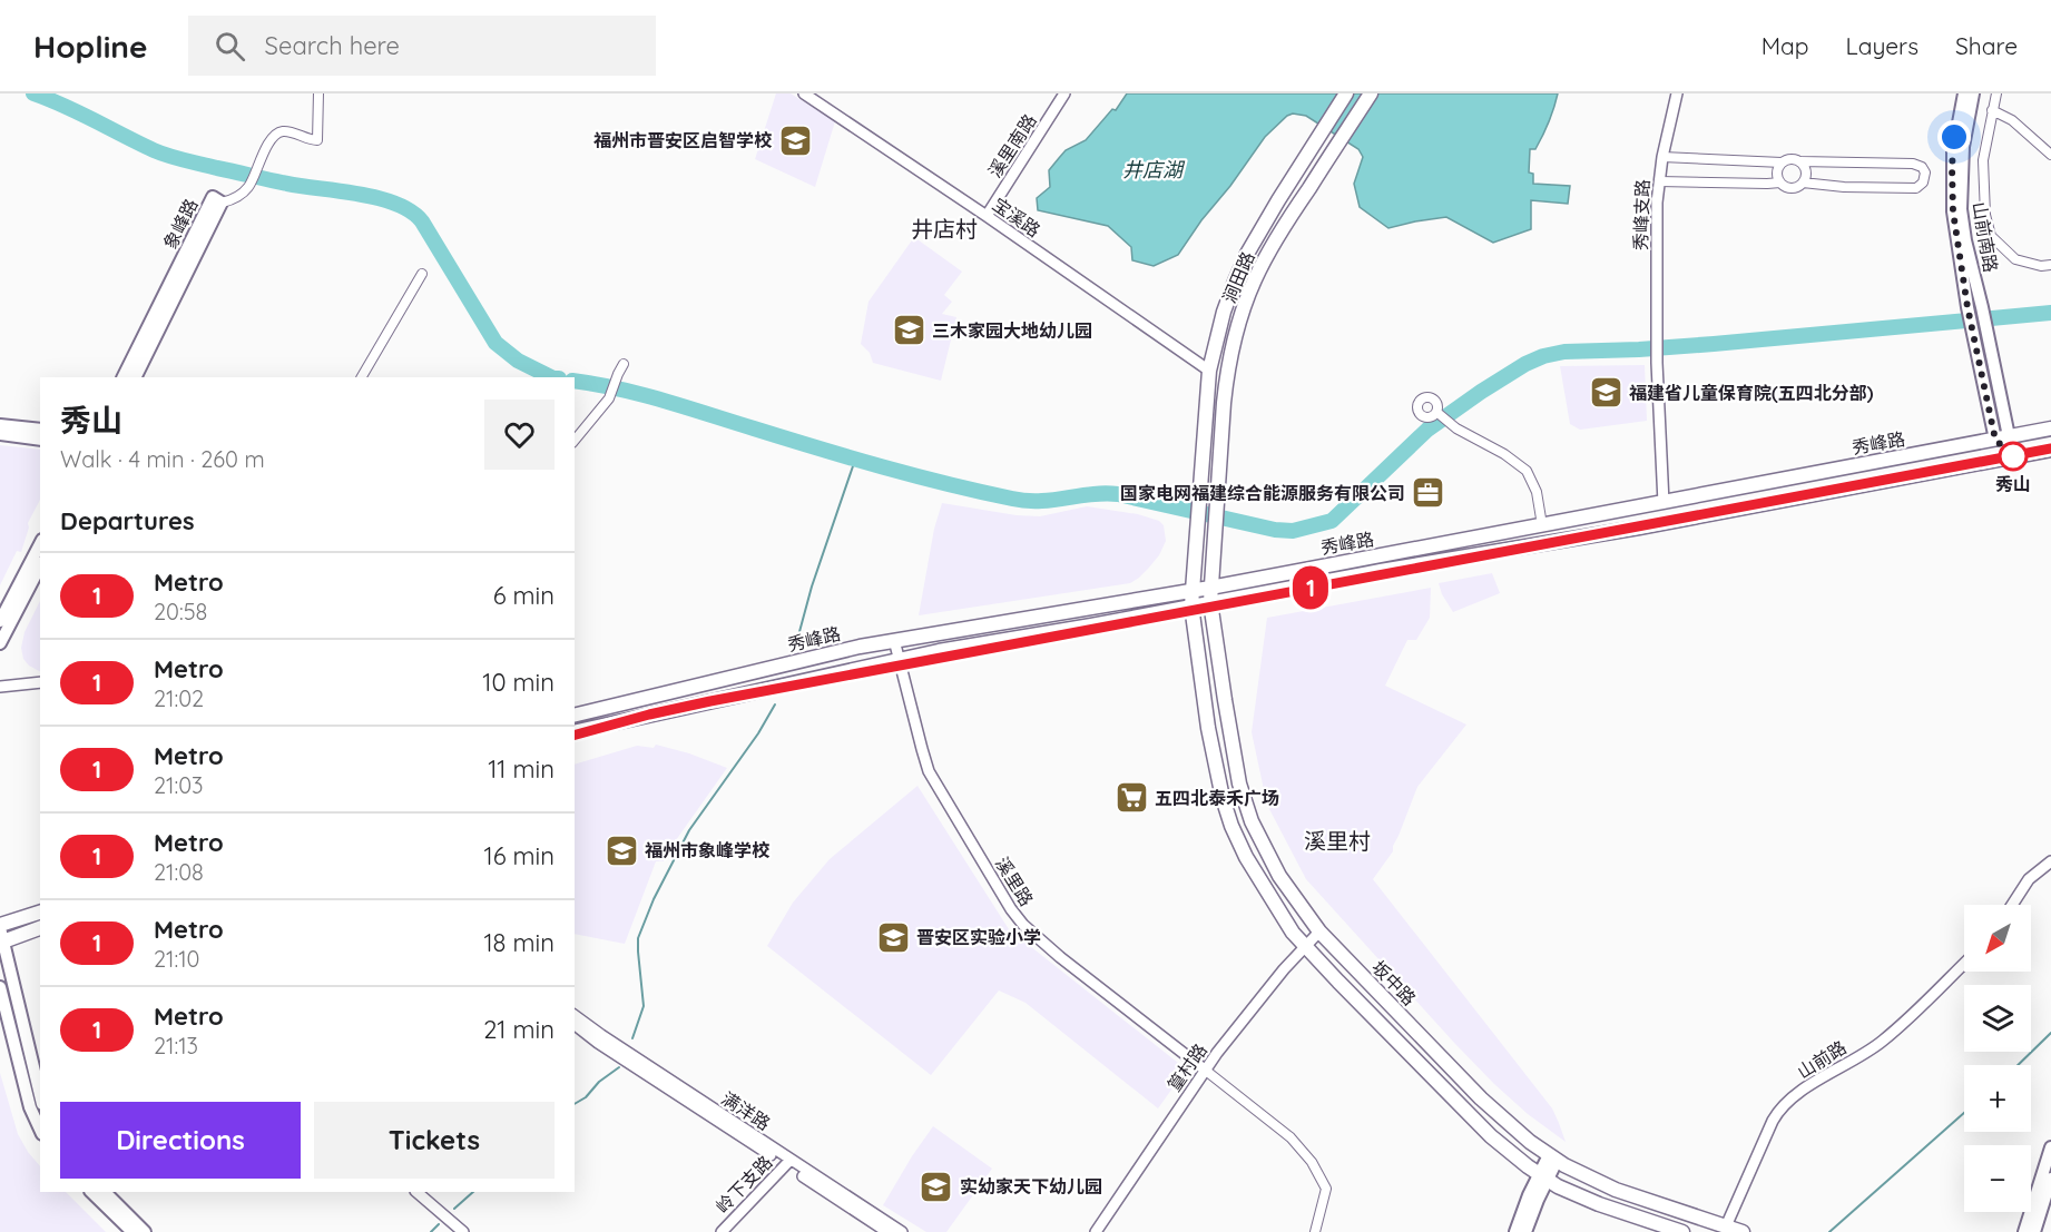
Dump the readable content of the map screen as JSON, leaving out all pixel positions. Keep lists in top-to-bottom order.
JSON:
{
  "streets": {
    "main road": [
      "象峰路",
      "山前南路",
      "涧田路",
      "秀峰路",
      "坂中路"
    ],
    "street": [
      "溪里南路",
      "秀峰支路",
      "宝溪路",
      "溪里路",
      "山前路",
      "篁村路",
      "满洋路",
      "岭下支路"
    ]
  },
  "crossings": [
    ["溪里南路", "宝溪路"],
    ["秀峰支路", "秀峰路"],
    ["宝溪路", "涧田路"],
    ["山前南路", "秀峰路"],
    ["涧田路", "秀峰路"],
    ["秀峰路", "溪里路"],
    ["秀峰路", "坂中路"],
    ["溪里路", "篁村路"],
    ["坂中路", "山前路"],
    ["坂中路", "篁村路"],
    ["满洋路", "岭下支路"]
  ],
  "districts": ["井店村", "溪里村"],
  "water": ["井店湖"],
  "places": {
    "school or university": [
      "福州市晋安区启智学校",
      "三木家园大地幼儿园",
      "福建省儿童保育院(五四北分部)",
      "福州市象峰学校",
      "晋安区实验小学",
      "实幼家天下幼儿园"
    ],
    "other": ["秀山"],
    "office": ["国家电网福建综合能源服务有限公司"],
    "supermarket": ["五四北泰禾广场"]
  },
  "lines": ["metro line 1"],
  "north": "bottom left",
  "page": {
    "header": "Hopline",
    "search": "Search here",
    "nav": ["Map", "Layers", "Share"],
    "on_map": "1",
    "heading": [
      ["秀山", "Walk · 4 min · 260 m"],
      "Departures"
    ],
    "list": [
      {
        "mark": "1",
        "name": "Metro",
        "note": "20:58",
        "value": "6 min"
      },
      {
        "mark": "1",
        "name": "Metro",
        "note": "21:02",
        "value": "10 min"
      },
      {
        "mark": "1",
        "name": "Metro",
        "note": "21:03",
        "value": "11 min"
      },
      {
        "mark": "1",
        "name": "Metro",
        "note": "21:08",
        "value": "16 min"
      },
      {
        "mark": "1",
        "name": "Metro",
        "note": "21:10",
        "value": "18 min"
      },
      {
        "mark": "1",
        "name": "Metro",
        "note": "21:13",
        "value": "21 min"
      }
    ],
    "map_buttons": ["+", "−"],
    "buttons": ["Directions", "Tickets"]
  }
}
